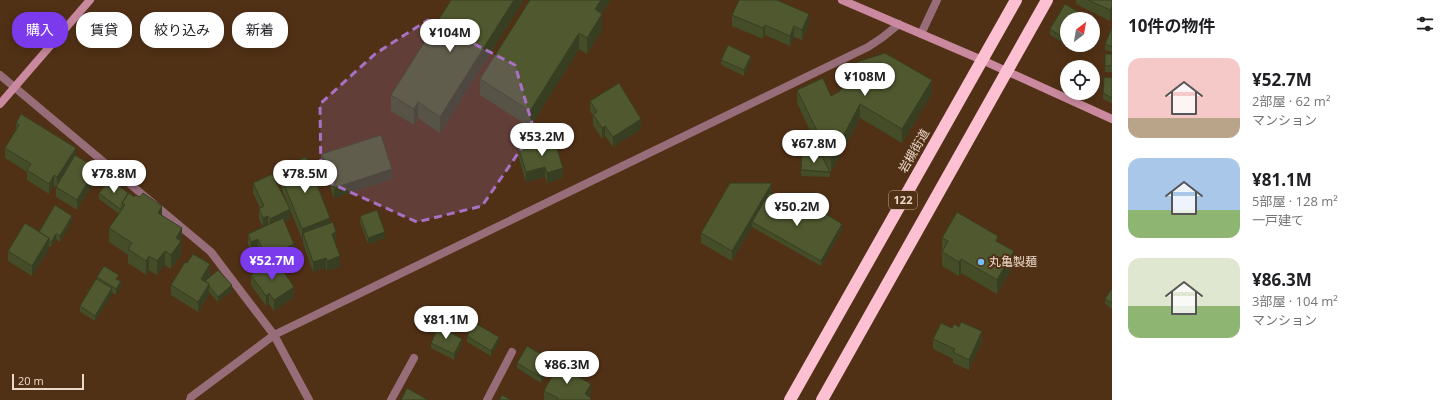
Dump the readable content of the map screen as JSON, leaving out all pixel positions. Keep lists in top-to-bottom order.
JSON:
{
  "streets": {
    "highway": ["岩槻街道", "122"]
  },
  "places": ["丸亀製麺"],
  "scale_bar": "20 m",
  "north": "top right",
  "page": {
    "heading": "10件の物件",
    "chip": [
      "購入",
      "賃貸",
      "絞り込み",
      "新着"
    ],
    "price": [
      "¥104M",
      "¥108M",
      "¥53.2M",
      "¥67.8M",
      "¥78.8M",
      "¥78.5M",
      "¥50.2M",
      "¥52.7M",
      "¥81.1M",
      "¥86.3M"
    ],
    "list": [
      {
        "name": "¥52.7M",
        "note": "2部屋 · 62 m² · マンション"
      },
      {
        "name": "¥81.1M",
        "note": "5部屋 · 128 m² · 一戸建て"
      },
      {
        "name": "¥86.3M",
        "note": "3部屋 · 104 m² · マンション"
      }
    ],
    "scale": "20 m"
  }
}
